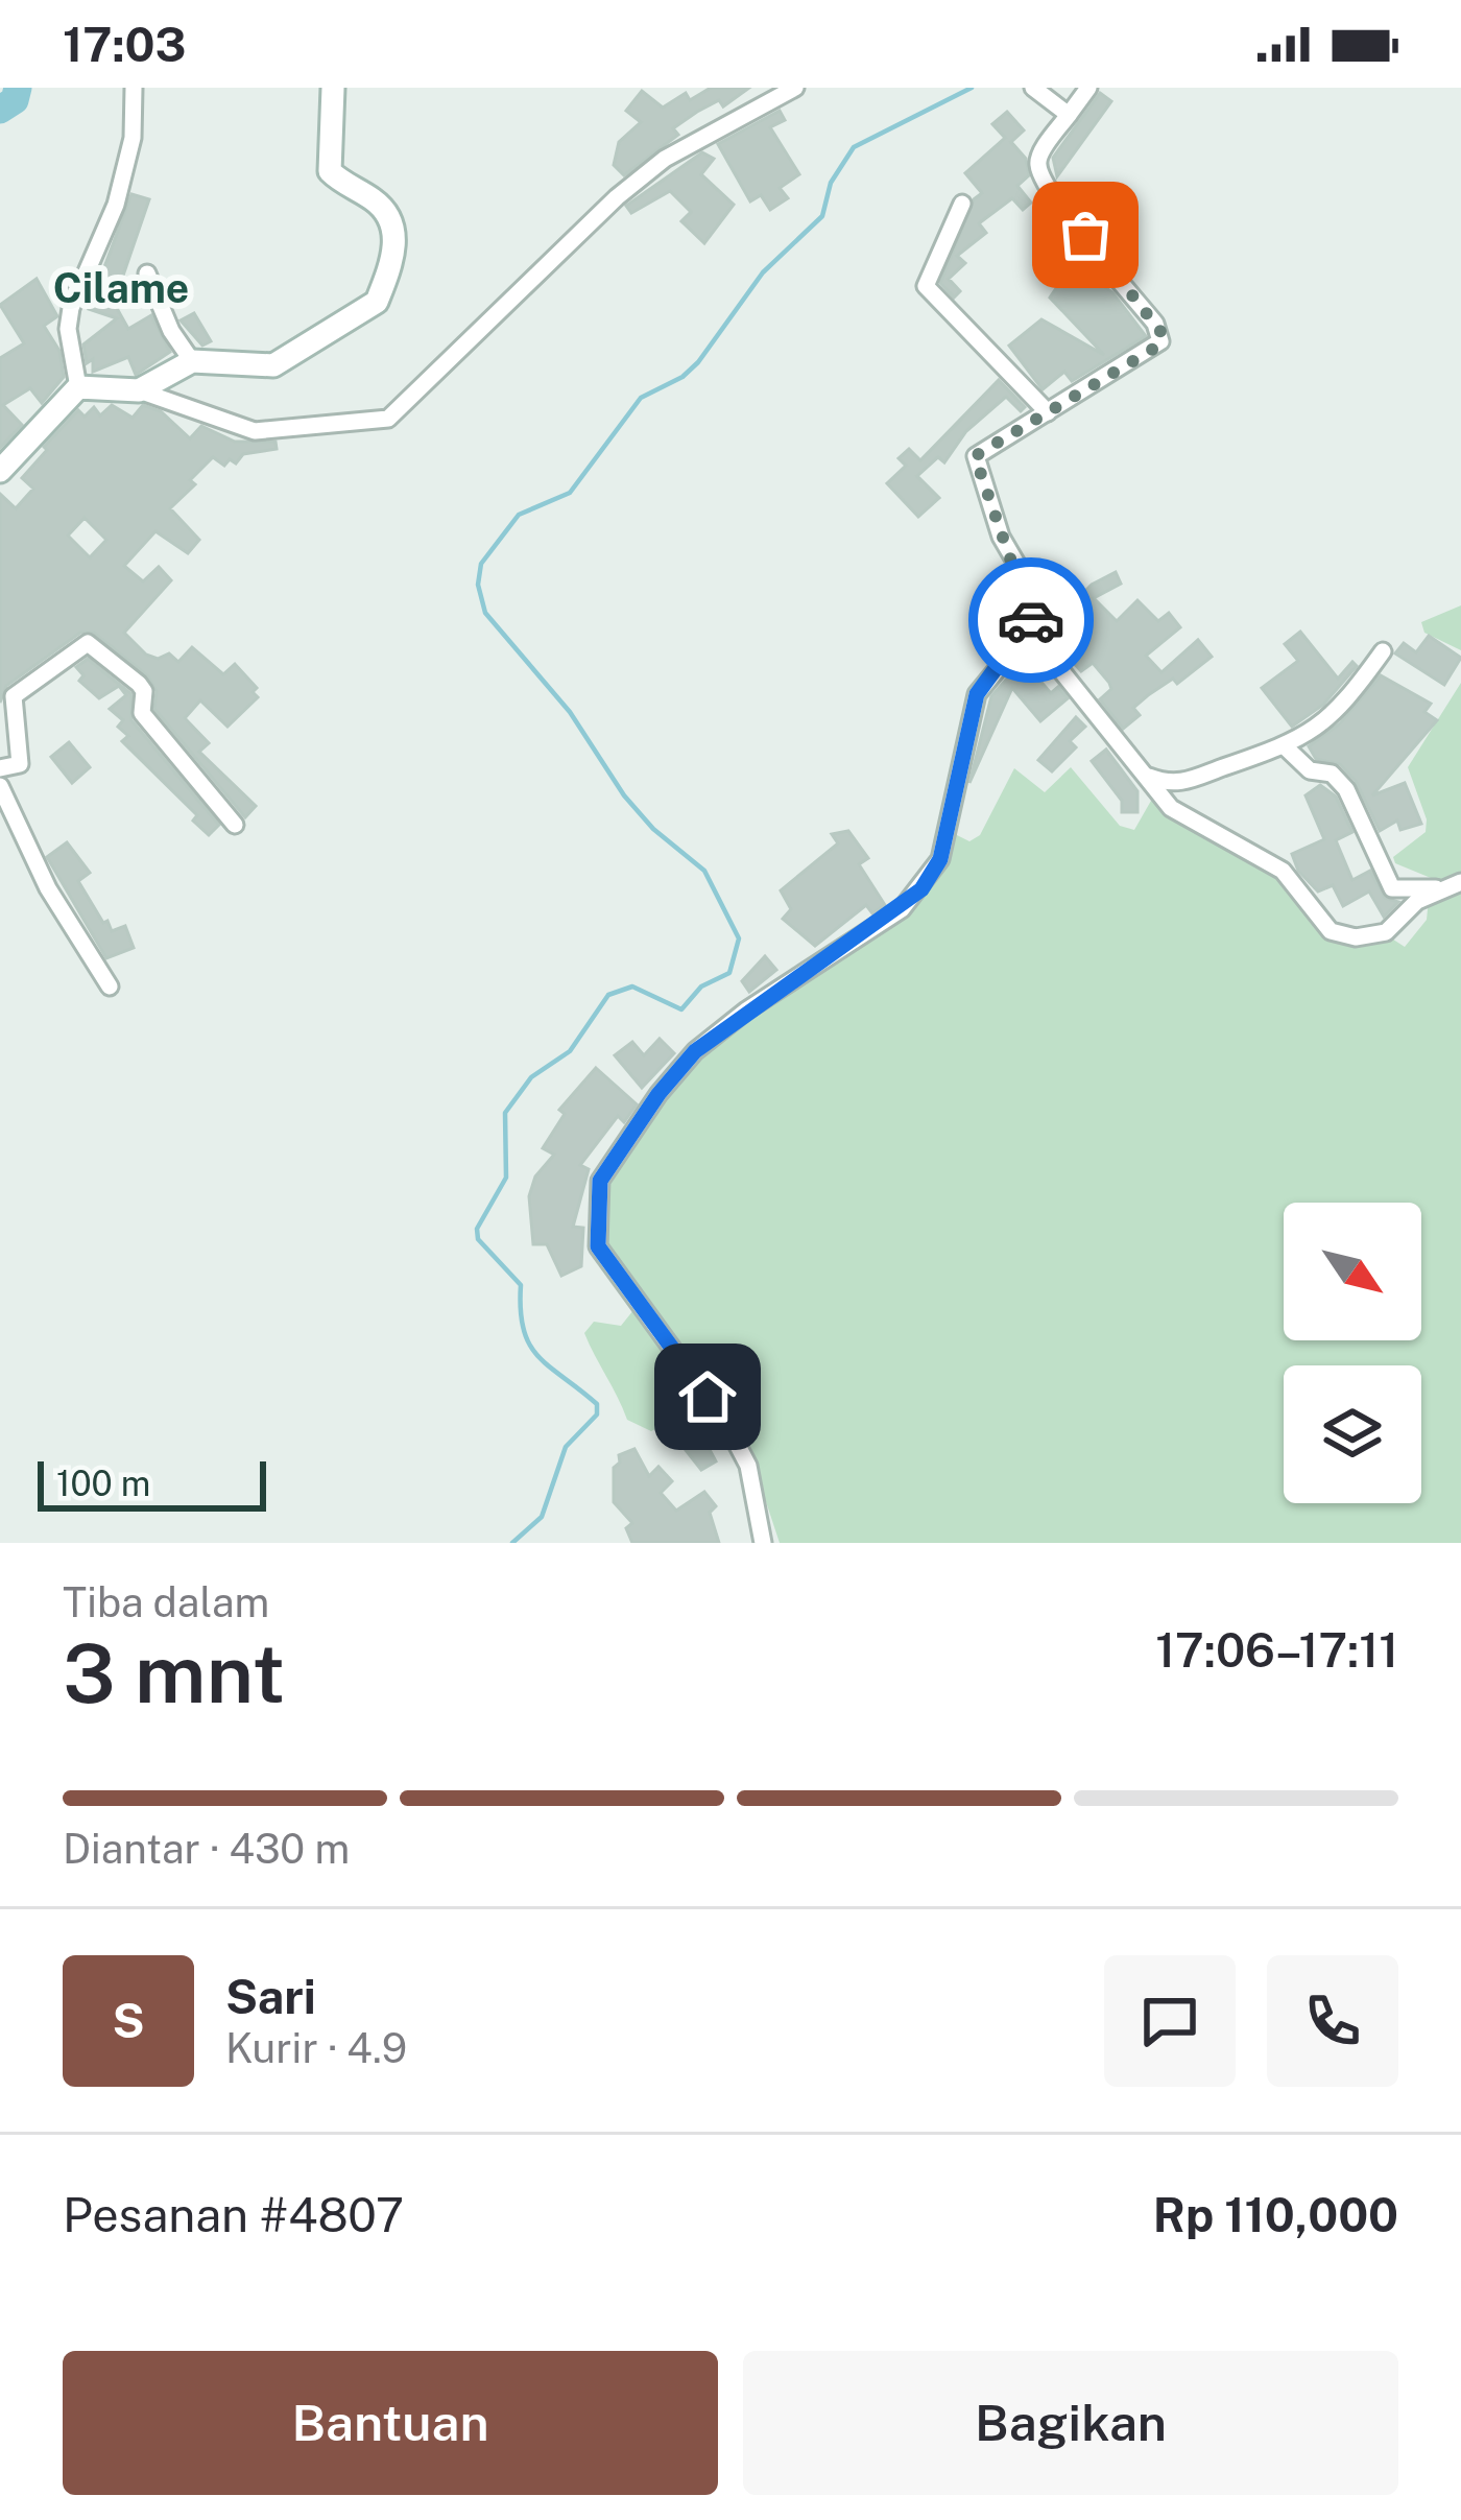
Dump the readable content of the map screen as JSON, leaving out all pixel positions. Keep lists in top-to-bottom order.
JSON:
{
  "districts": ["Cilame"],
  "scale_bar": "100 m",
  "north": "bottom right",
  "page": {
    "status": "17:03",
    "scale": "100 m",
    "heading": ["3 mnt", "Tiba dalam", "17:06–17:11"],
    "panel": [
      "Sari",
      "Kurir · 4.9",
      "Pesanan #4807",
      "Rp 110,000"
    ],
    "bar": "Diantar · 430 m",
    "round": "S",
    "buttons": ["Bantuan", "Bagikan"]
  }
}
